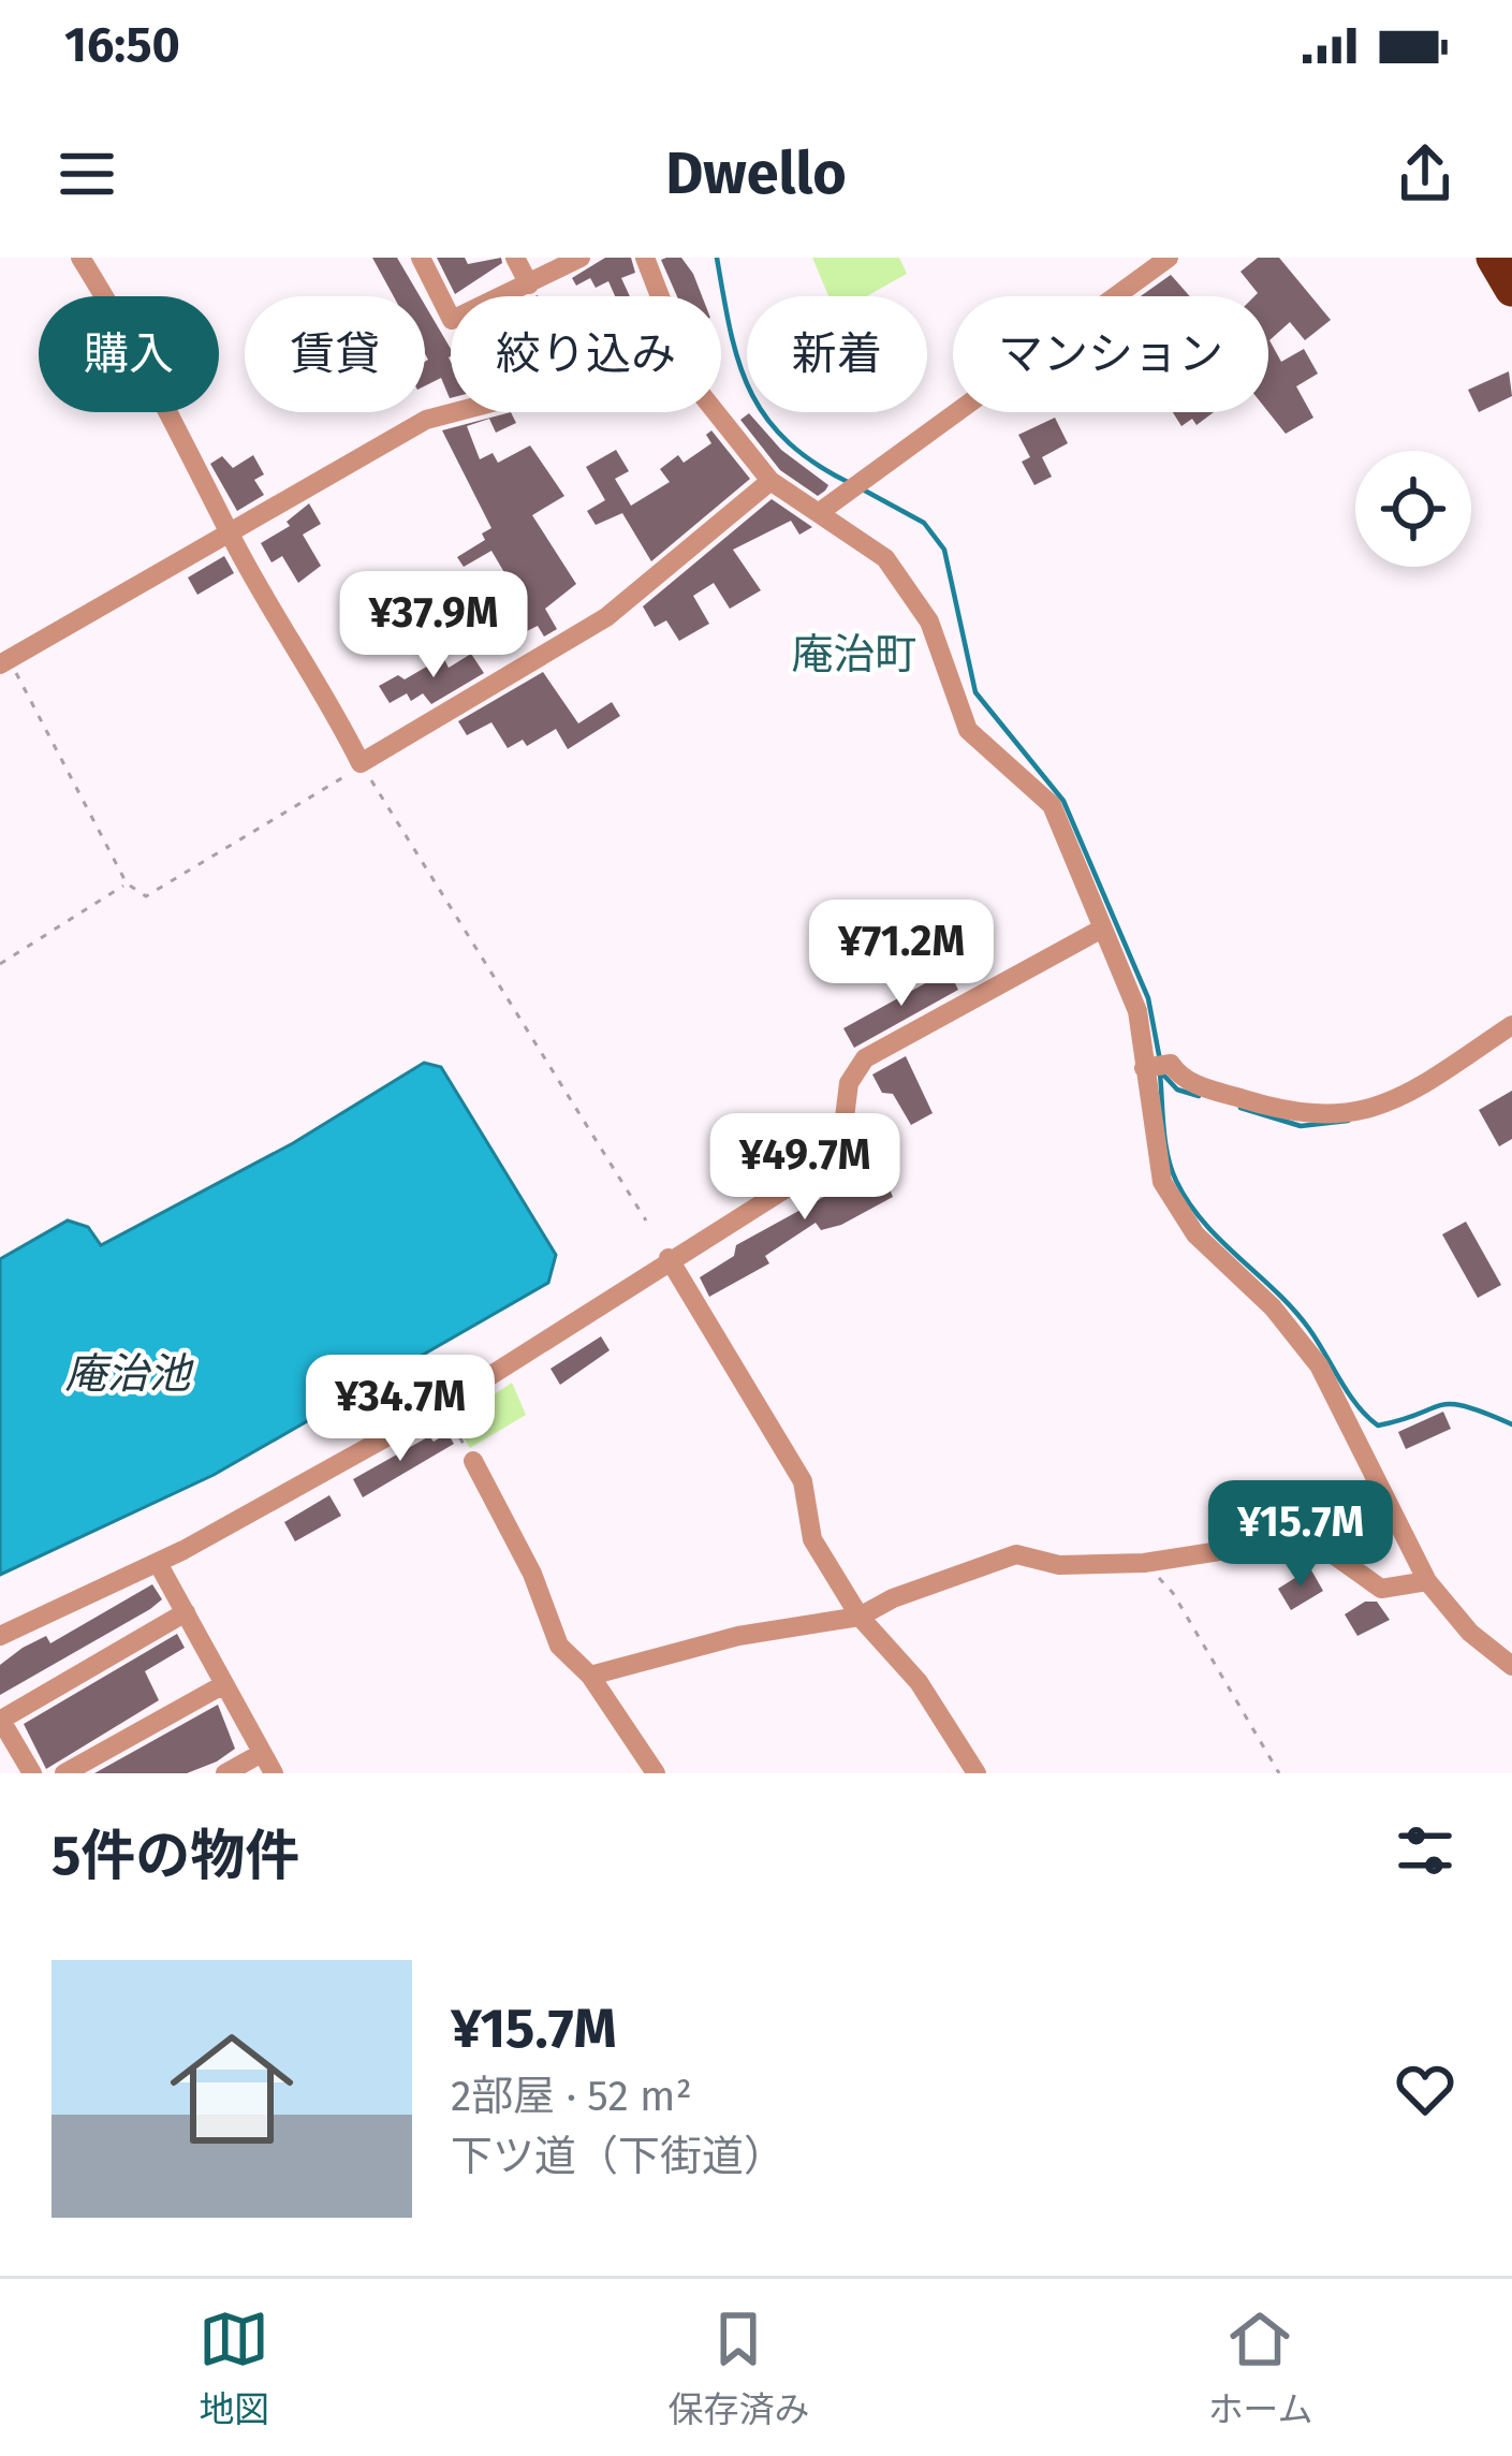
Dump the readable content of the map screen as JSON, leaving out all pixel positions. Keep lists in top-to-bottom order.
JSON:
{
  "districts": ["庵治町"],
  "water": ["庵治池"],
  "page": {
    "status": "16:50",
    "header": "Dwello",
    "chip": [
      "購入",
      "賃貸",
      "絞り込み",
      "新着",
      "マンション"
    ],
    "price": [
      "¥37.9M",
      "¥71.2M",
      "¥49.7M",
      "¥34.7M",
      "¥15.7M"
    ],
    "heading": "5件の物件",
    "list": [
      {
        "name": "¥15.7M",
        "note": "2部屋 · 52 m² · 下ツ道（下街道）"
      }
    ],
    "tabs": ["地図", "保存済み", "ホーム"]
  }
}
